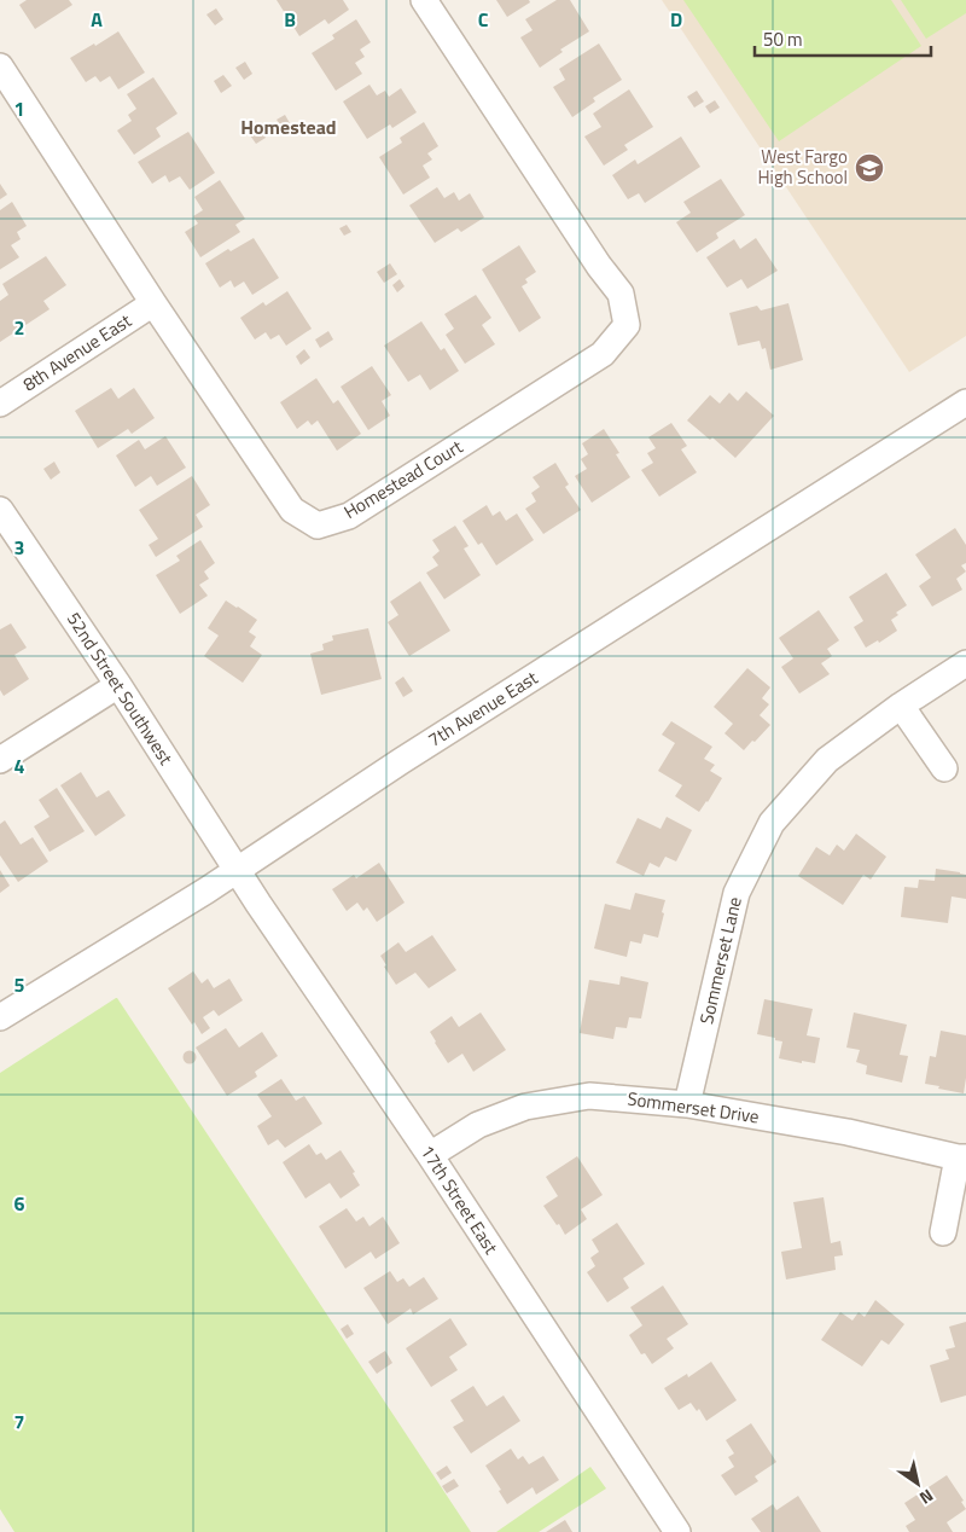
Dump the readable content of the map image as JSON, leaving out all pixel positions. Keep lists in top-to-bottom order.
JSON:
{
  "streets": {
    "street": [
      "8th Avenue East",
      "Homestead Court",
      "52nd Street Southwest",
      "7th Avenue East",
      "Sommerset Lane",
      "Sommerset Drive",
      "17th Street East"
    ]
  },
  "crossings": [
    ["8th Avenue East", "Homestead Court"],
    ["52nd Street Southwest", "7th Avenue East"],
    ["52nd Street Southwest", "17th Street East"],
    ["7th Avenue East", "17th Street East"],
    ["Sommerset Lane", "Sommerset Drive"],
    ["Sommerset Drive", "17th Street East"]
  ],
  "districts": ["Homestead"],
  "places": {
    "school or university": ["West Fargo High School"]
  },
  "scale_bar": "50 m",
  "north": "bottom right",
  "grid": {
    "columns": [
      "A",
      "B",
      "C",
      "D"
    ],
    "rows": [
      "1",
      "2",
      "3",
      "4",
      "5",
      "6",
      "7"
    ]
  }
}
